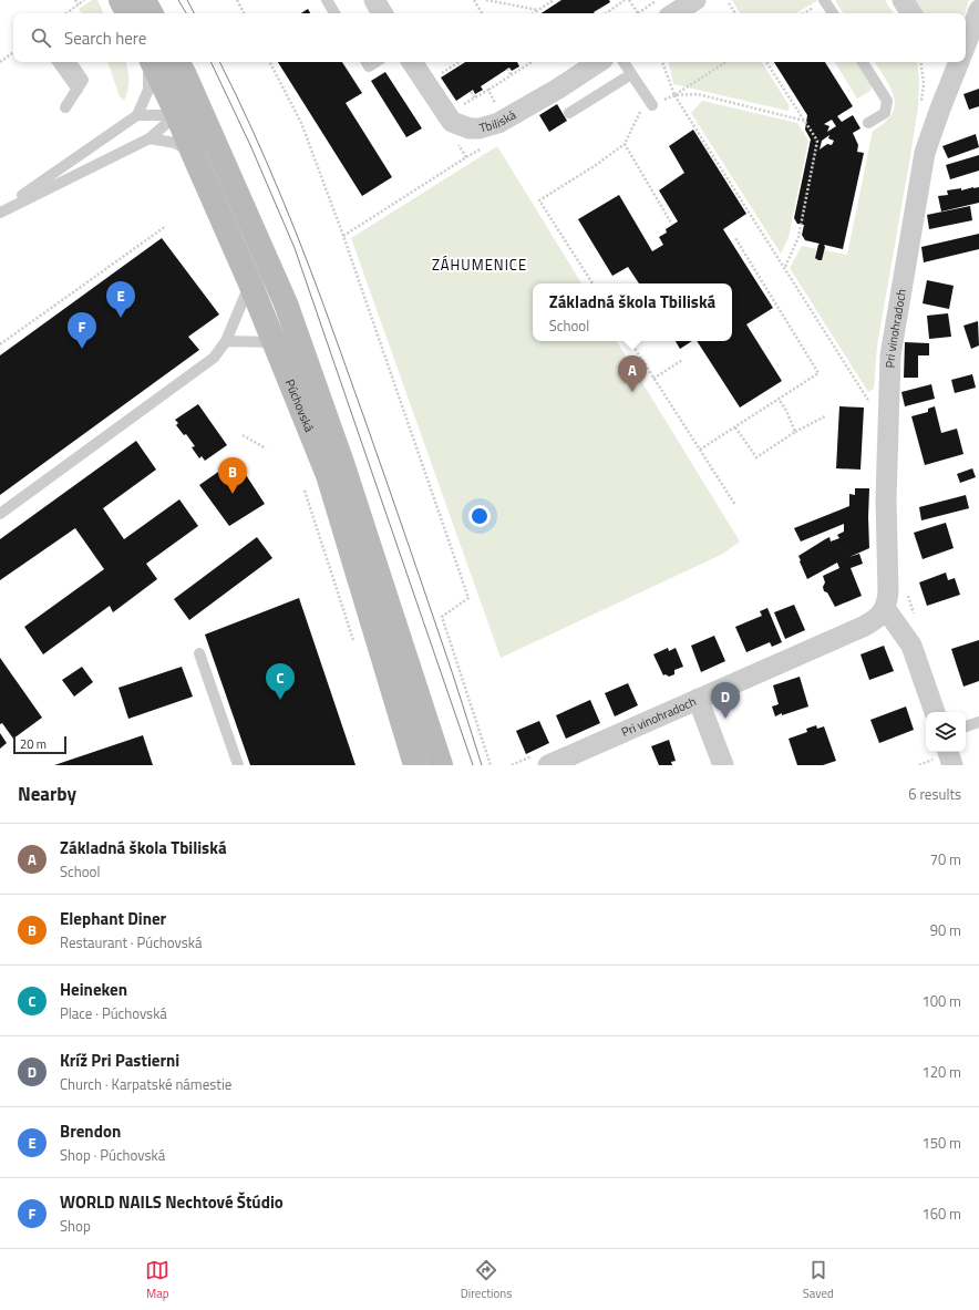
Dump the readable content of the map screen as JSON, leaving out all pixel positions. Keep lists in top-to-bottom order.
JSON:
{
  "streets": {
    "main road": ["Púchovská"],
    "street": ["Tbiliská", "Pri vinohradoch"]
  },
  "districts": ["ZÁHUMENICE"],
  "scale_bar": "20 m",
  "page": {
    "search": "Search here",
    "pins": [
      "E",
      "F",
      "A",
      "B",
      "C",
      "D"
    ],
    "popup": ["Základná škola Tbiliská", "School"],
    "scale": "20 m",
    "heading": ["Nearby", "6 results"],
    "list": [
      {
        "mark": "A",
        "name": "Základná škola Tbiliská",
        "note": "School",
        "value": "70 m"
      },
      {
        "mark": "B",
        "name": "Elephant Diner",
        "note": "Restaurant · Púchovská",
        "value": "90 m"
      },
      {
        "mark": "C",
        "name": "Heineken",
        "note": "Place · Púchovská",
        "value": "100 m"
      },
      {
        "mark": "D",
        "name": "Kríž Pri Pastierni",
        "note": "Church · Karpatské námestie",
        "value": "120 m"
      },
      {
        "mark": "E",
        "name": "Brendon",
        "note": "Shop · Púchovská",
        "value": "150 m"
      },
      {
        "mark": "F",
        "name": "WORLD NAILS Nechtové Štúdio",
        "note": "Shop",
        "value": "160 m"
      }
    ],
    "nav": ["Map", "Directions", "Saved"]
  }
}
